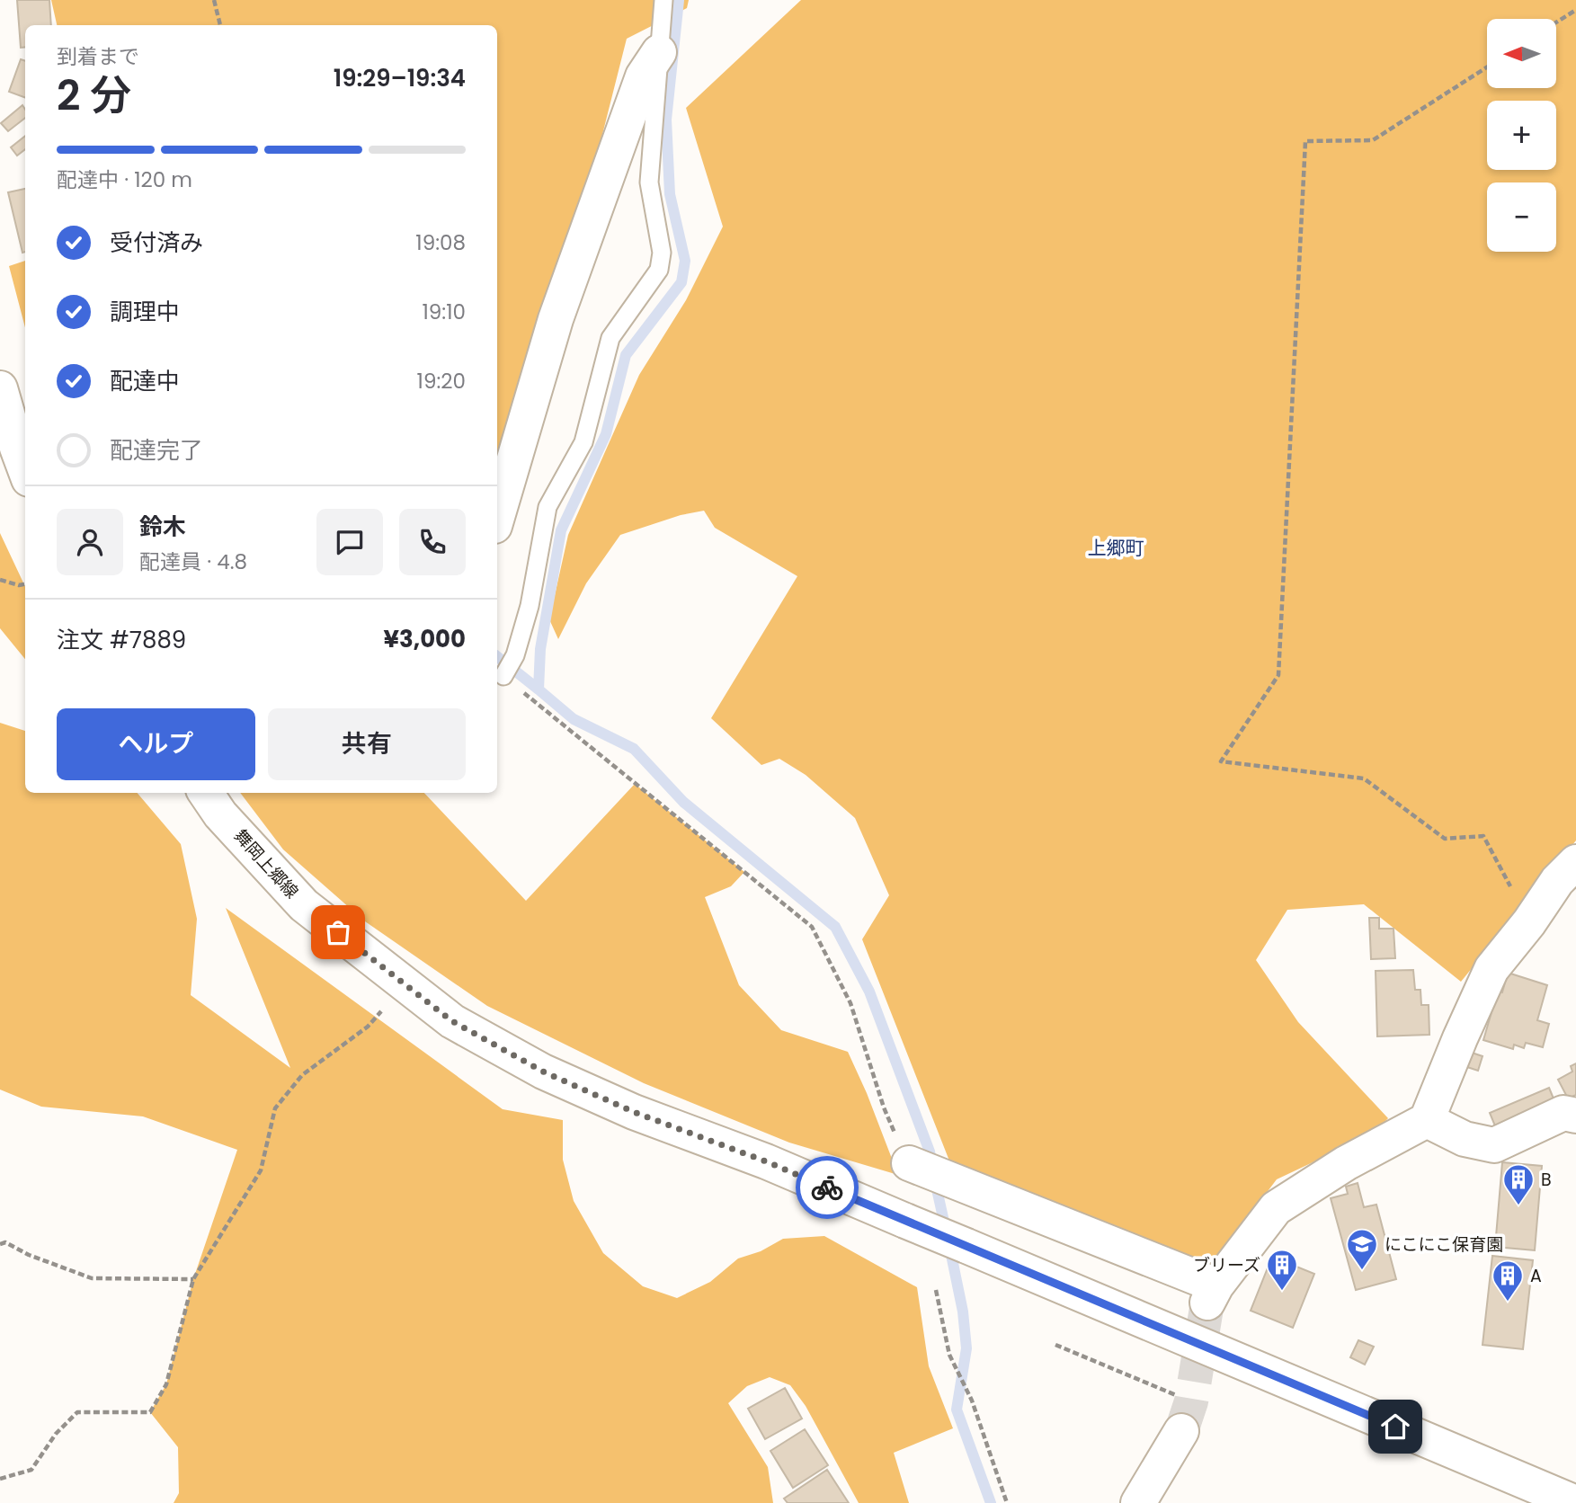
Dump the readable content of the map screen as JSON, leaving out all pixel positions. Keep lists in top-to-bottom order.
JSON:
{
  "streets": {
    "street": ["舞岡上郷線"]
  },
  "districts": ["上郷町"],
  "places": {
    "building": ["B", "ブリーズ", "A"],
    "school or university": ["にこにこ保育園"]
  },
  "north": "left",
  "page": {
    "map_buttons": ["+", "−"],
    "heading": ["2 分", "到着まで", "19:29–19:34"],
    "panel": [
      "鈴木",
      "配達員 · 4.8",
      "注文 #7889",
      "¥3,000"
    ],
    "bar": "配達中 · 120 m",
    "list": [
      ["受付済み", "19:08"],
      ["調理中", "19:10"],
      ["配達中", "19:20"],
      "配達完了"
    ],
    "buttons": ["ヘルプ", "共有"]
  }
}
